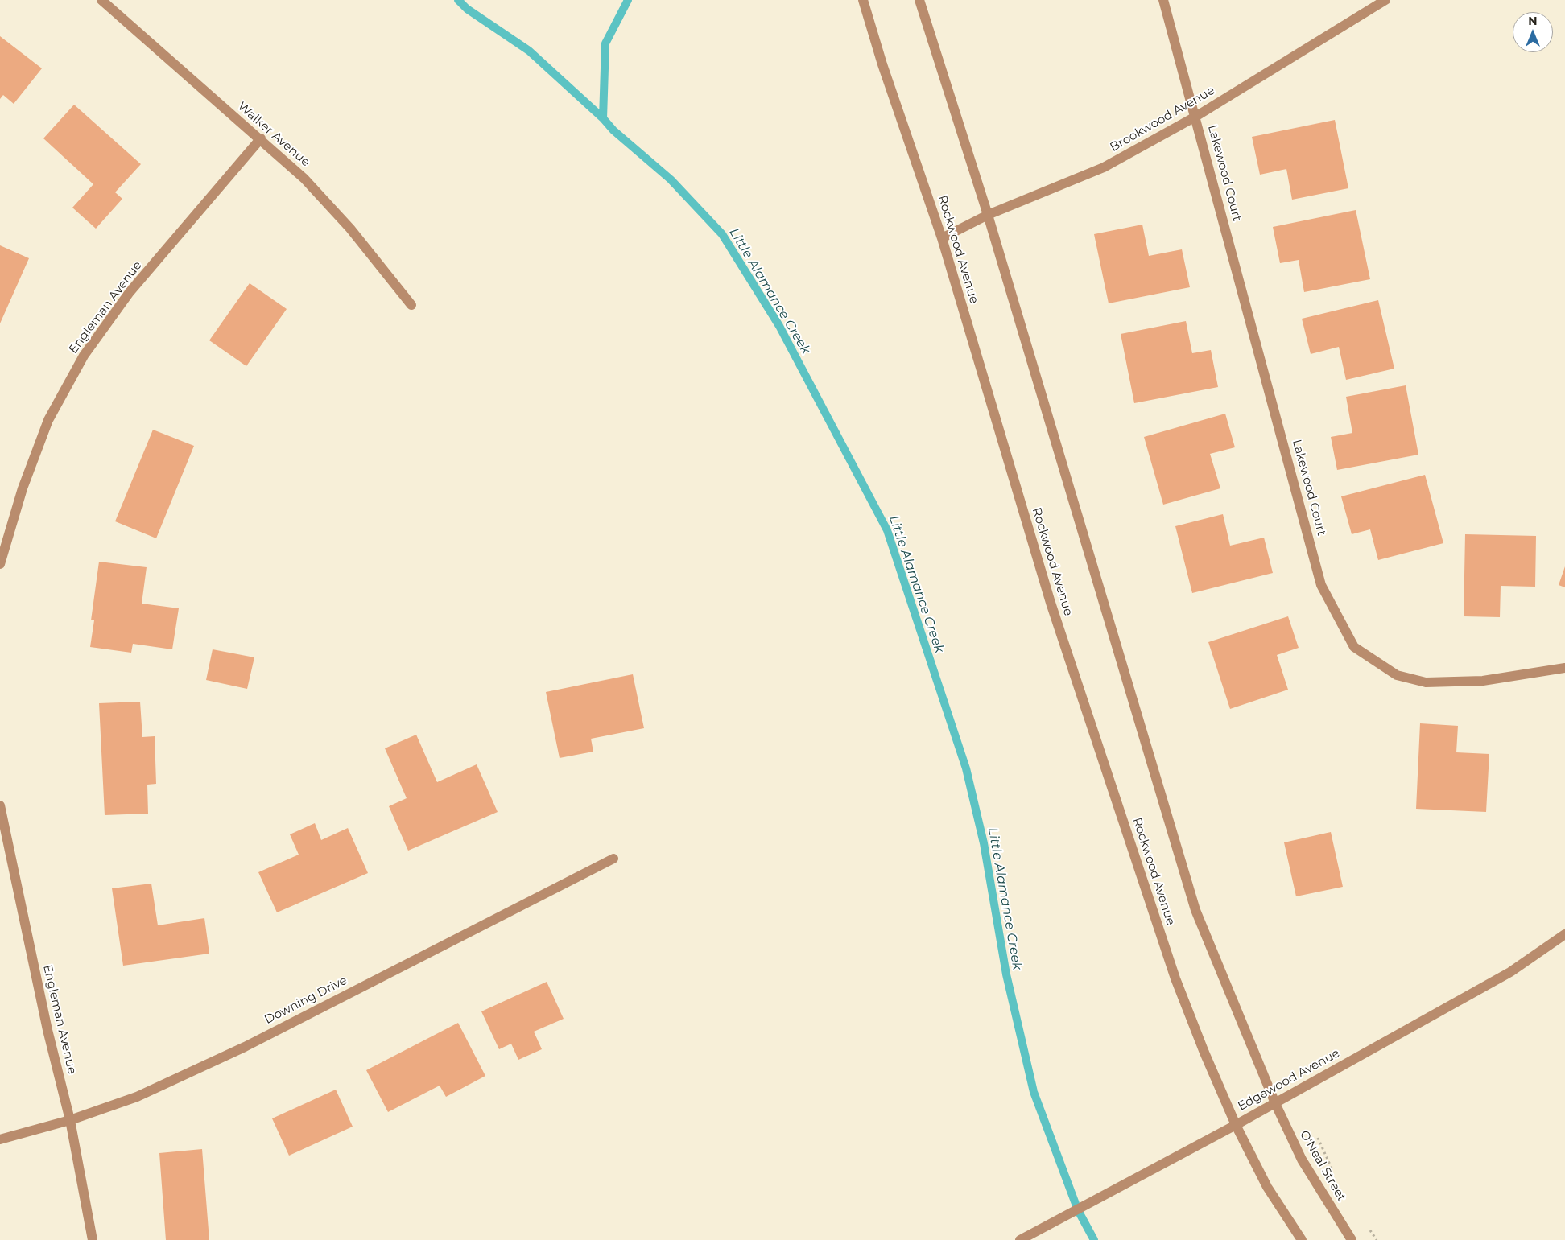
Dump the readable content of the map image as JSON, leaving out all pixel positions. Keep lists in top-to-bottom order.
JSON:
{
  "streets": {
    "street": [
      "Brookwood Avenue",
      "Walker Avenue",
      "Lakewood Court",
      "Rockwood Avenue",
      "Engleman Avenue",
      "Downing Drive",
      "Edgewood Avenue",
      "O'Neal Street"
    ]
  },
  "crossings": [
    ["Brookwood Avenue", "Lakewood Court"],
    ["Brookwood Avenue", "Rockwood Avenue"],
    ["Walker Avenue", "Engleman Avenue"],
    ["Rockwood Avenue", "Edgewood Avenue"],
    ["Engleman Avenue", "Downing Drive"],
    ["Edgewood Avenue", "O'Neal Street"]
  ],
  "water": ["Little Alamance Creek"],
  "north": "top"
}
